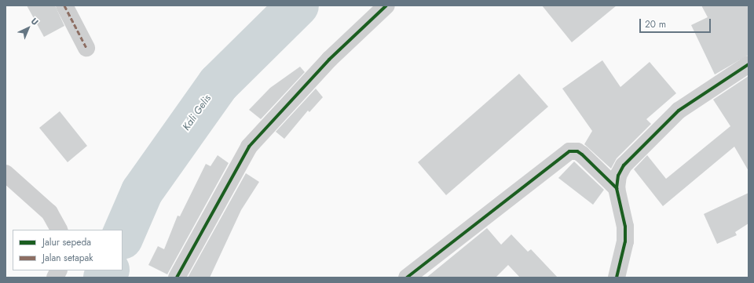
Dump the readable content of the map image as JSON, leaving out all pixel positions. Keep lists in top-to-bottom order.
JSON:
{
  "water": ["Kali Gelis"],
  "legend": ["Jalur sepeda", "Jalan setapak"],
  "scale_bar": "20 m",
  "north": "top right"
}
